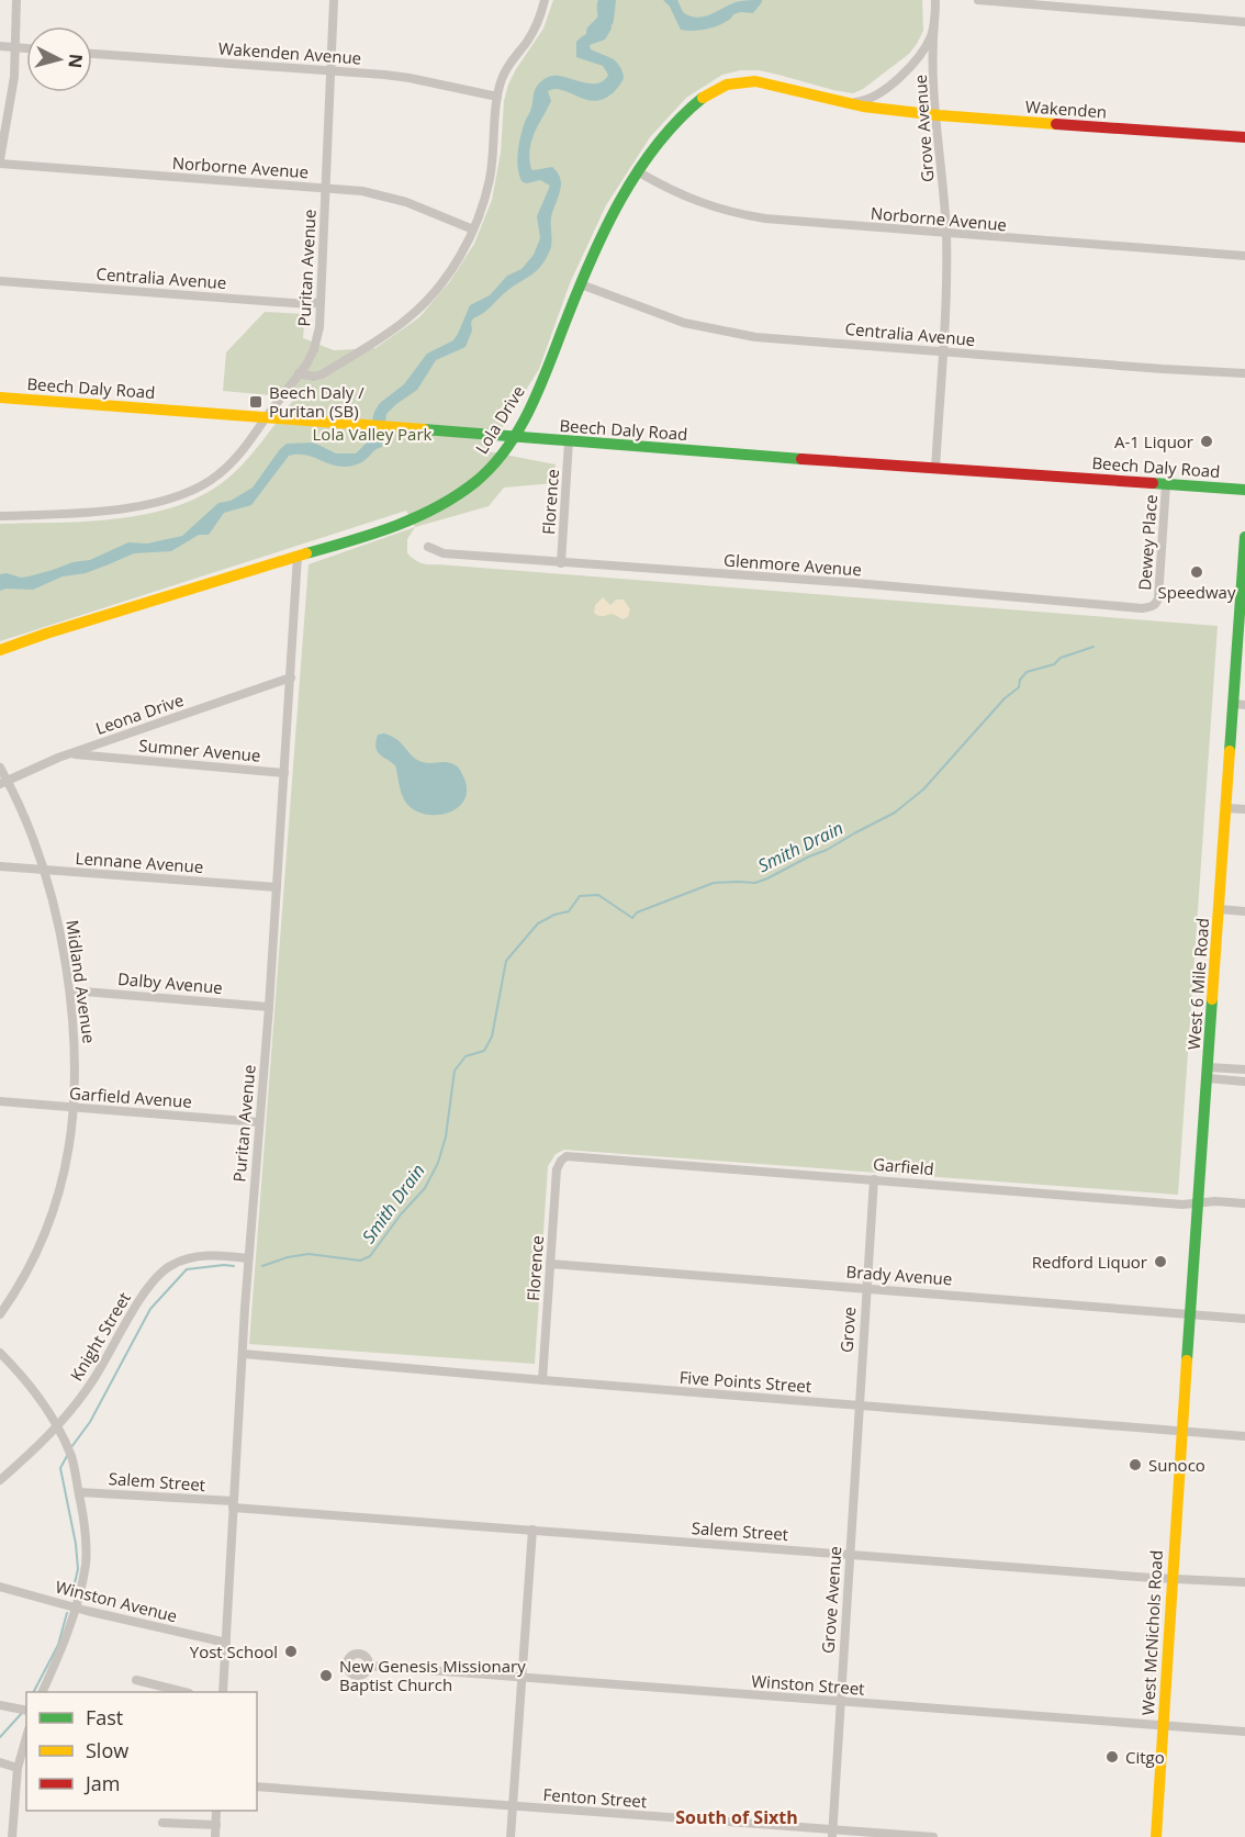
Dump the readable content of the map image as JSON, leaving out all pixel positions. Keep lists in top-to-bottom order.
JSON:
{
  "streets": {
    "main road": [
      "Wakenden",
      "Beech Daly Road",
      "Lola Drive",
      "West 6 Mile Road",
      "West McNichols Road"
    ],
    "street": [
      "Wakenden Avenue",
      "Grove Avenue",
      "Norborne Avenue",
      "Puritan Avenue",
      "Centralia Avenue",
      "Florence",
      "Dewey Place",
      "Glenmore Avenue",
      "Leona Drive",
      "Sumner Avenue",
      "Lennane Avenue",
      "Midland Avenue",
      "Dalby Avenue",
      "Garfield Avenue",
      "Garfield",
      "Brady Avenue",
      "Grove",
      "Knight Street",
      "Five Points Street",
      "Salem Street",
      "Winston Avenue",
      "Winston Street",
      "Fenton Street"
    ]
  },
  "crossings": [
    ["Wakenden Avenue", "Puritan Avenue"],
    ["Wakenden", "Grove Avenue"],
    ["Wakenden", "Lola Drive"],
    ["Grove Avenue", "Norborne Avenue"],
    ["Grove Avenue", "Centralia Avenue"],
    ["Grove Avenue", "Beech Daly Road"],
    ["Grove Avenue", "Lola Drive"],
    ["Grove Avenue", "Grove"],
    ["Grove Avenue", "Five Points Street"],
    ["Grove Avenue", "Salem Street"],
    ["Grove Avenue", "Winston Street"],
    ["Grove Avenue", "Fenton Street"],
    ["Norborne Avenue", "Puritan Avenue"],
    ["Norborne Avenue", "Lola Drive"],
    ["Puritan Avenue", "Centralia Avenue"],
    ["Puritan Avenue", "Beech Daly Road"],
    ["Puritan Avenue", "Lola Drive"],
    ["Puritan Avenue", "Leona Drive"],
    ["Puritan Avenue", "Sumner Avenue"],
    ["Puritan Avenue", "Lennane Avenue"],
    ["Puritan Avenue", "Dalby Avenue"],
    ["Puritan Avenue", "Garfield Avenue"],
    ["Puritan Avenue", "Knight Street"],
    ["Puritan Avenue", "Five Points Street"],
    ["Puritan Avenue", "Salem Street"],
    ["Puritan Avenue", "Winston Avenue"],
    ["Centralia Avenue", "Lola Drive"],
    ["Beech Daly Road", "Lola Drive"],
    ["Beech Daly Road", "Florence"],
    ["Beech Daly Road", "Dewey Place"],
    ["Florence", "Glenmore Avenue"],
    ["Florence", "Garfield"],
    ["Florence", "Brady Avenue"],
    ["Florence", "Five Points Street"],
    ["Dewey Place", "Glenmore Avenue"],
    ["Leona Drive", "Sumner Avenue"],
    ["Leona Drive", "Midland Avenue"],
    ["Lennane Avenue", "Midland Avenue"],
    ["Midland Avenue", "Dalby Avenue"],
    ["Midland Avenue", "Garfield Avenue"],
    ["West 6 Mile Road", "Garfield"],
    ["West 6 Mile Road", "Brady Avenue"],
    ["West 6 Mile Road", "Five Points Street"],
    ["West 6 Mile Road", "West McNichols Road"],
    ["Garfield", "Grove"],
    ["Brady Avenue", "Grove"],
    ["Grove", "Five Points Street"],
    ["Five Points Street", "West McNichols Road"],
    ["Salem Street", "West McNichols Road"],
    ["West McNichols Road", "Winston Street"]
  ],
  "districts": ["South of Sixth"],
  "water": ["Smith Drain"],
  "parks": ["Lola Valley Park"],
  "places": {
    "transit": ["Beech Daly / Puritan (SB)"],
    "other": [
      "A-1 Liquor",
      "Speedway",
      "Redford Liquor",
      "Sunoco",
      "Yost School",
      "New Genesis Missionary Baptist Church",
      "Citgo"
    ]
  },
  "legend": ["Fast", "Slow", "Jam"],
  "north": "right"
}
